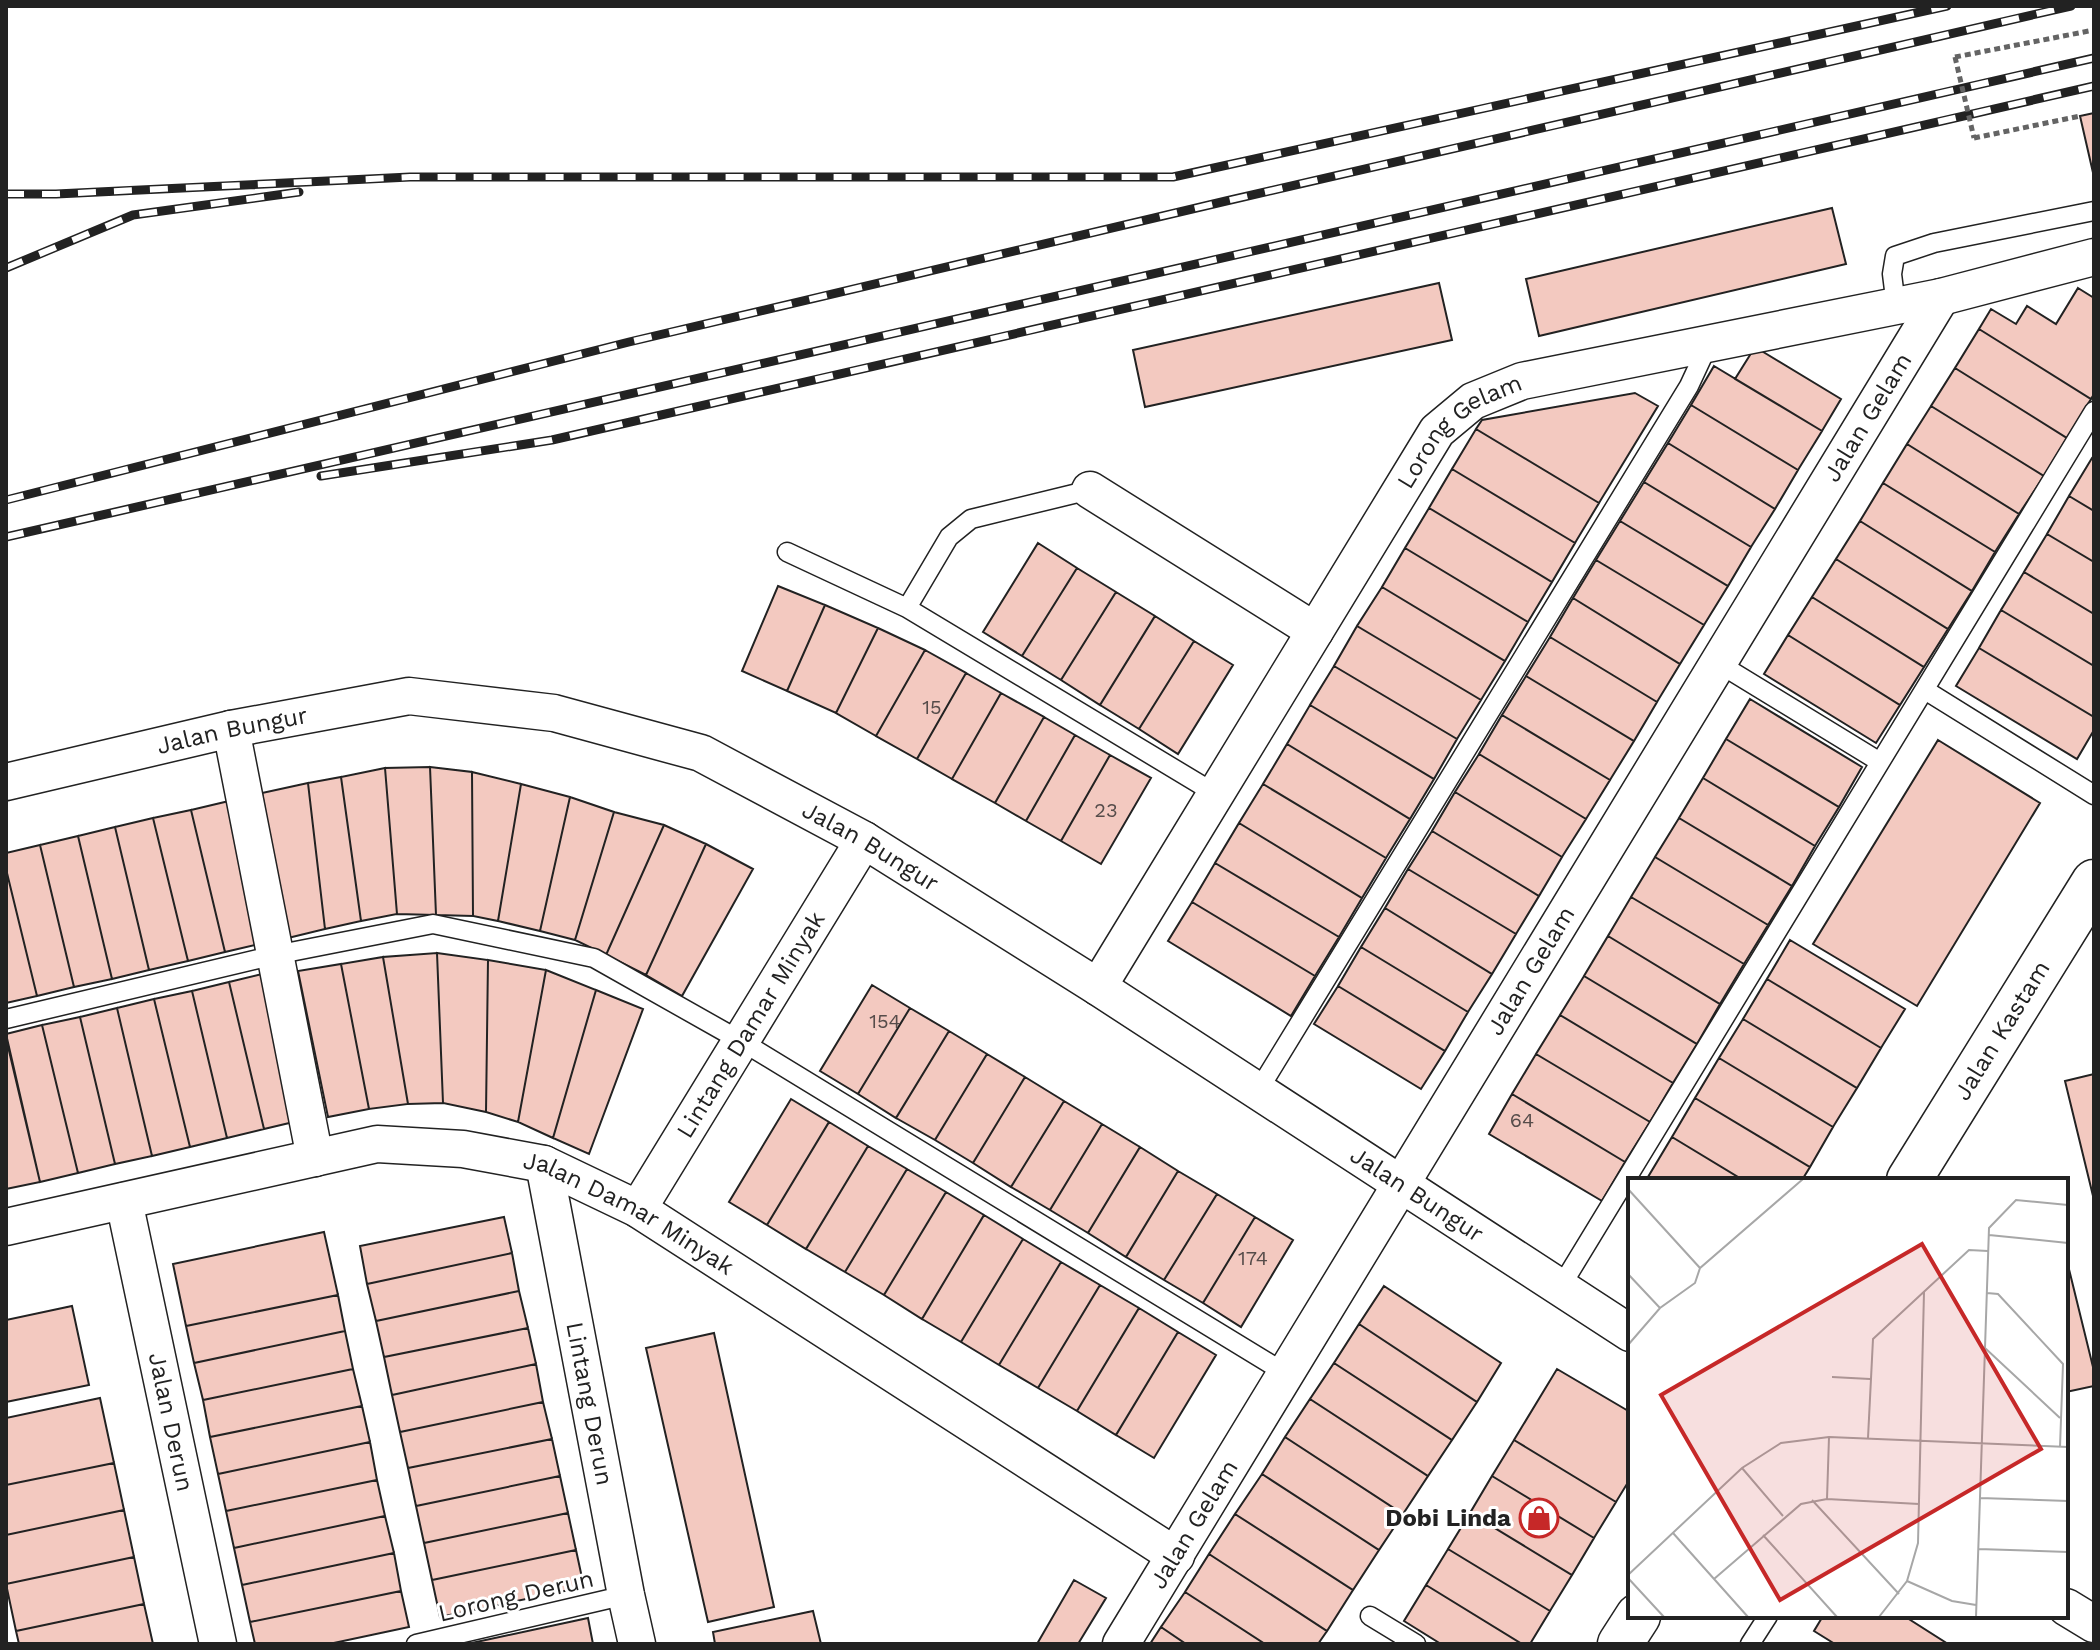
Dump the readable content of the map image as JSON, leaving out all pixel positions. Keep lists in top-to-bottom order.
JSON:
{
  "streets": {
    "street": [
      "Jalan Gelam",
      "Lorong Gelam",
      "Jalan Bungur",
      "Lintang Damar Minyak",
      "Jalan Kastam",
      "Jalan Damar Minyak",
      "Lintang Derun",
      "Jalan Derun"
    ],
    "lane": ["Lorong Derun"]
  },
  "crossings": [
    ["Jalan Gelam", "Lorong Gelam"],
    ["Jalan Gelam", "Jalan Bungur"],
    ["Jalan Gelam", "Jalan Damar Minyak"],
    ["Lorong Gelam", "Jalan Bungur"],
    ["Jalan Bungur", "Lintang Damar Minyak"],
    ["Lintang Damar Minyak", "Jalan Damar Minyak"],
    ["Jalan Damar Minyak", "Lintang Derun"],
    ["Jalan Damar Minyak", "Jalan Derun"],
    ["Lintang Derun", "Lorong Derun"]
  ],
  "places": {
    "shop": ["Dobi Linda"]
  },
  "house_numbers": [
    "15",
    "23",
    "154",
    "64",
    "174"
  ]
}
